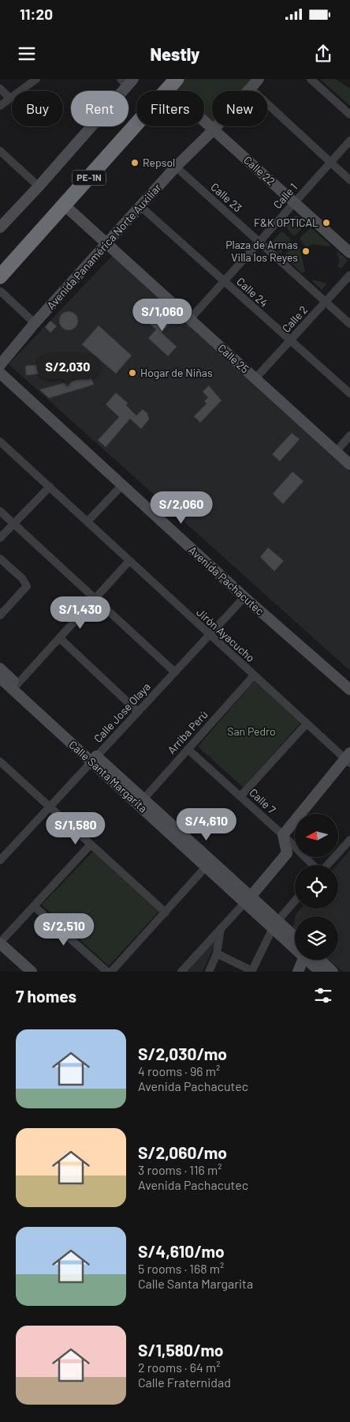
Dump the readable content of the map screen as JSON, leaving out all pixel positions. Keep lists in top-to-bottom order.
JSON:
{
  "streets": {
    "highway": ["PE-1N"],
    "main road": [
      "Calle 22",
      "Avenida Panamérica Norte Auxiliar",
      "Calle 25",
      "Avenida Pachacutec",
      "Calle Santa Margarita"
    ],
    "street": [
      "Calle 1",
      "Calle 23",
      "Calle 24",
      "Calle 2",
      "Jirón Ayacucho",
      "Calle Jose Olaya",
      "Arriba Perú",
      "Calle 7"
    ]
  },
  "crossings": [
    ["Calle 22", "PE-1N"],
    ["Calle 22", "Calle 1"],
    ["Calle 22", "Avenida Panamérica Norte Auxiliar"],
    ["PE-1N", "Calle 25"],
    ["Calle 1", "Calle 23"],
    ["Calle 1", "Calle 24"],
    ["Calle 1", "Calle 25"],
    ["Calle 23", "Avenida Panamérica Norte Auxiliar"],
    ["Calle 23", "Calle 2"],
    ["Avenida Panamérica Norte Auxiliar", "Calle 24"],
    ["Avenida Panamérica Norte Auxiliar", "Calle 25"],
    ["Calle 24", "Calle 2"],
    ["Calle 2", "Calle 25"],
    ["Avenida Pachacutec", "Calle Jose Olaya"],
    ["Jirón Ayacucho", "Calle Jose Olaya"],
    ["Jirón Ayacucho", "Arriba Perú"],
    ["Calle Jose Olaya", "Calle Santa Margarita"],
    ["Arriba Perú", "Calle Santa Margarita"],
    ["Arriba Perú", "Calle 7"]
  ],
  "parks": ["San Pedro"],
  "places": [
    "Repsol",
    "F&K OPTICAL",
    "Plaza de Armas Villa los Reyes",
    "Hogar de Niñas"
  ],
  "north": "left",
  "page": {
    "status": "11:20",
    "header": "Nestly",
    "chip": [
      "Buy",
      "Rent",
      "Filters",
      "New"
    ],
    "price": [
      "S/1,060",
      "S/2,030",
      "S/2,060",
      "S/1,430",
      "S/4,610",
      "S/1,580",
      "S/2,510"
    ],
    "heading": "7 homes",
    "list": [
      {
        "name": "S/2,030/mo",
        "note": "4 rooms · 96 m² · Avenida Pachacutec"
      },
      {
        "name": "S/2,060/mo",
        "note": "3 rooms · 116 m² · Avenida Pachacutec"
      },
      {
        "name": "S/4,610/mo",
        "note": "5 rooms · 168 m² · Calle Santa Margarita"
      },
      {
        "name": "S/1,580/mo",
        "note": "2 rooms · 64 m² · Calle Fraternidad"
      }
    ]
  }
}
